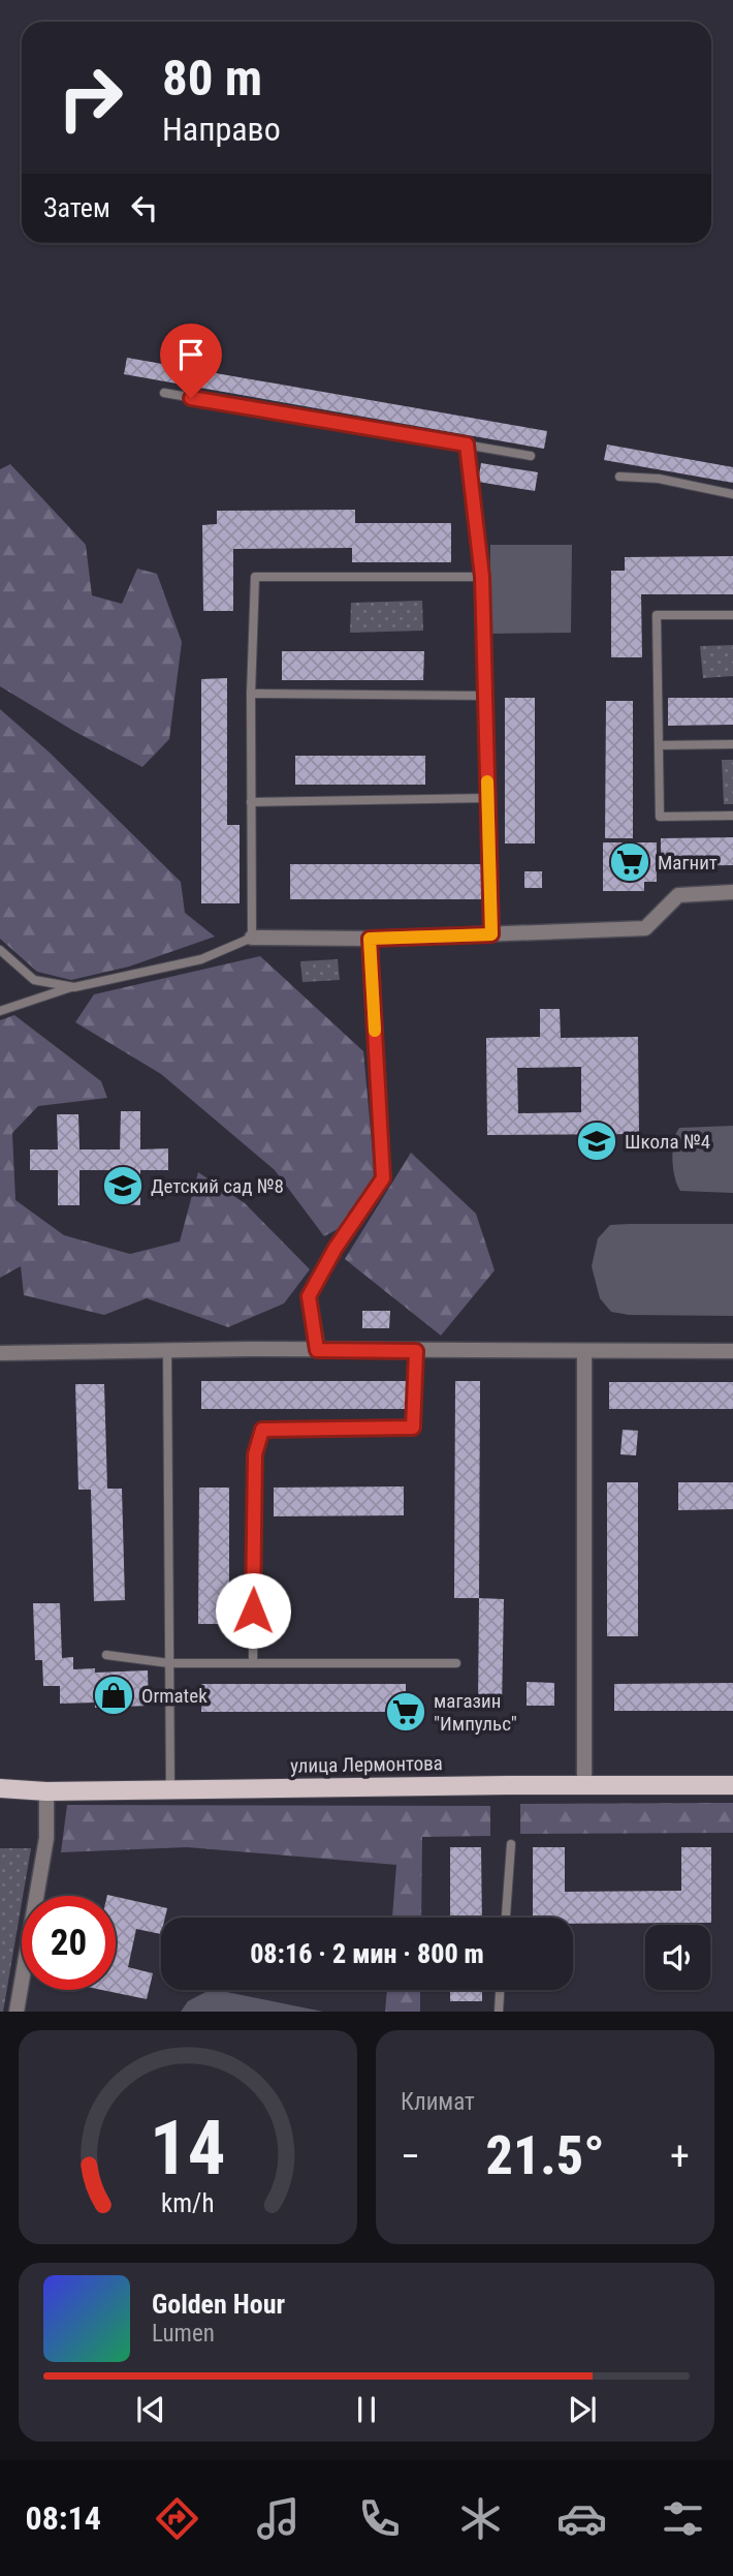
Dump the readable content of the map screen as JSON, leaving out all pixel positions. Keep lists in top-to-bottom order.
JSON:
{
  "streets": {
    "main road": ["улица Лермонтова"]
  },
  "places": {
    "supermarket": ["Магнит", "магазин \"Импульс\""],
    "school or university": ["Школа №4", "Детский сад №8"],
    "shop": ["Ormatek"]
  },
  "page": {
    "turn": ["80 m", "Направо"],
    "then": "Затем",
    "limit": "20",
    "trip": "08:16 · 2 мин · 800 m",
    "tile": "Климат",
    "heat": ["−", "21.5°", "+"],
    "song": ["Golden Hour", "Lumen"],
    "tabs": "08:14",
    "gauge": ["14", "km/h"]
  }
}
